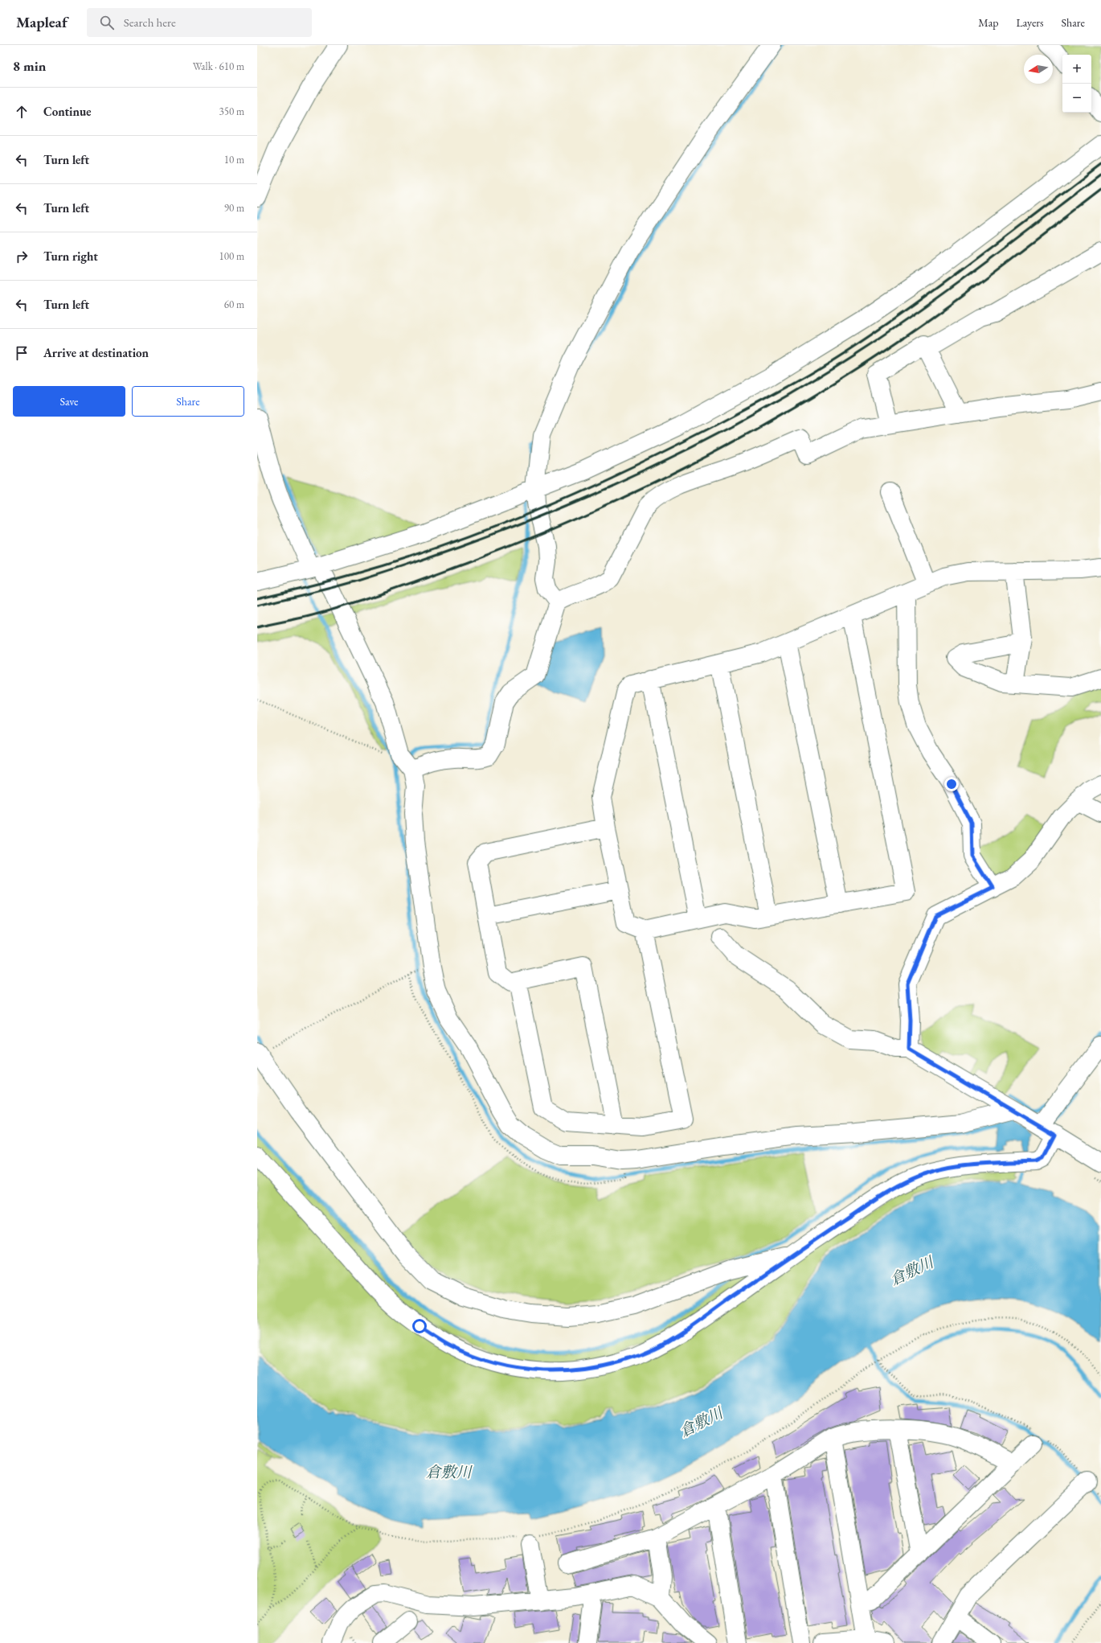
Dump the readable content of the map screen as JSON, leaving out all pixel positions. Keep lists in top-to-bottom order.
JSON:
{
  "water": ["倉敷川"],
  "north": "left",
  "page": {
    "header": "Mapleaf",
    "search": "Search here",
    "nav": ["Map", "Layers", "Share"],
    "heading": ["8 min", "Walk · 610 m"],
    "map_buttons": ["+", "−"],
    "list": [
      ["Continue", "350 m"],
      ["Turn left", "10 m"],
      ["Turn left", "90 m"],
      ["Turn right", "100 m"],
      ["Turn left", "60 m"],
      "Arrive at destination"
    ],
    "buttons": ["Save", "Share"]
  }
}
